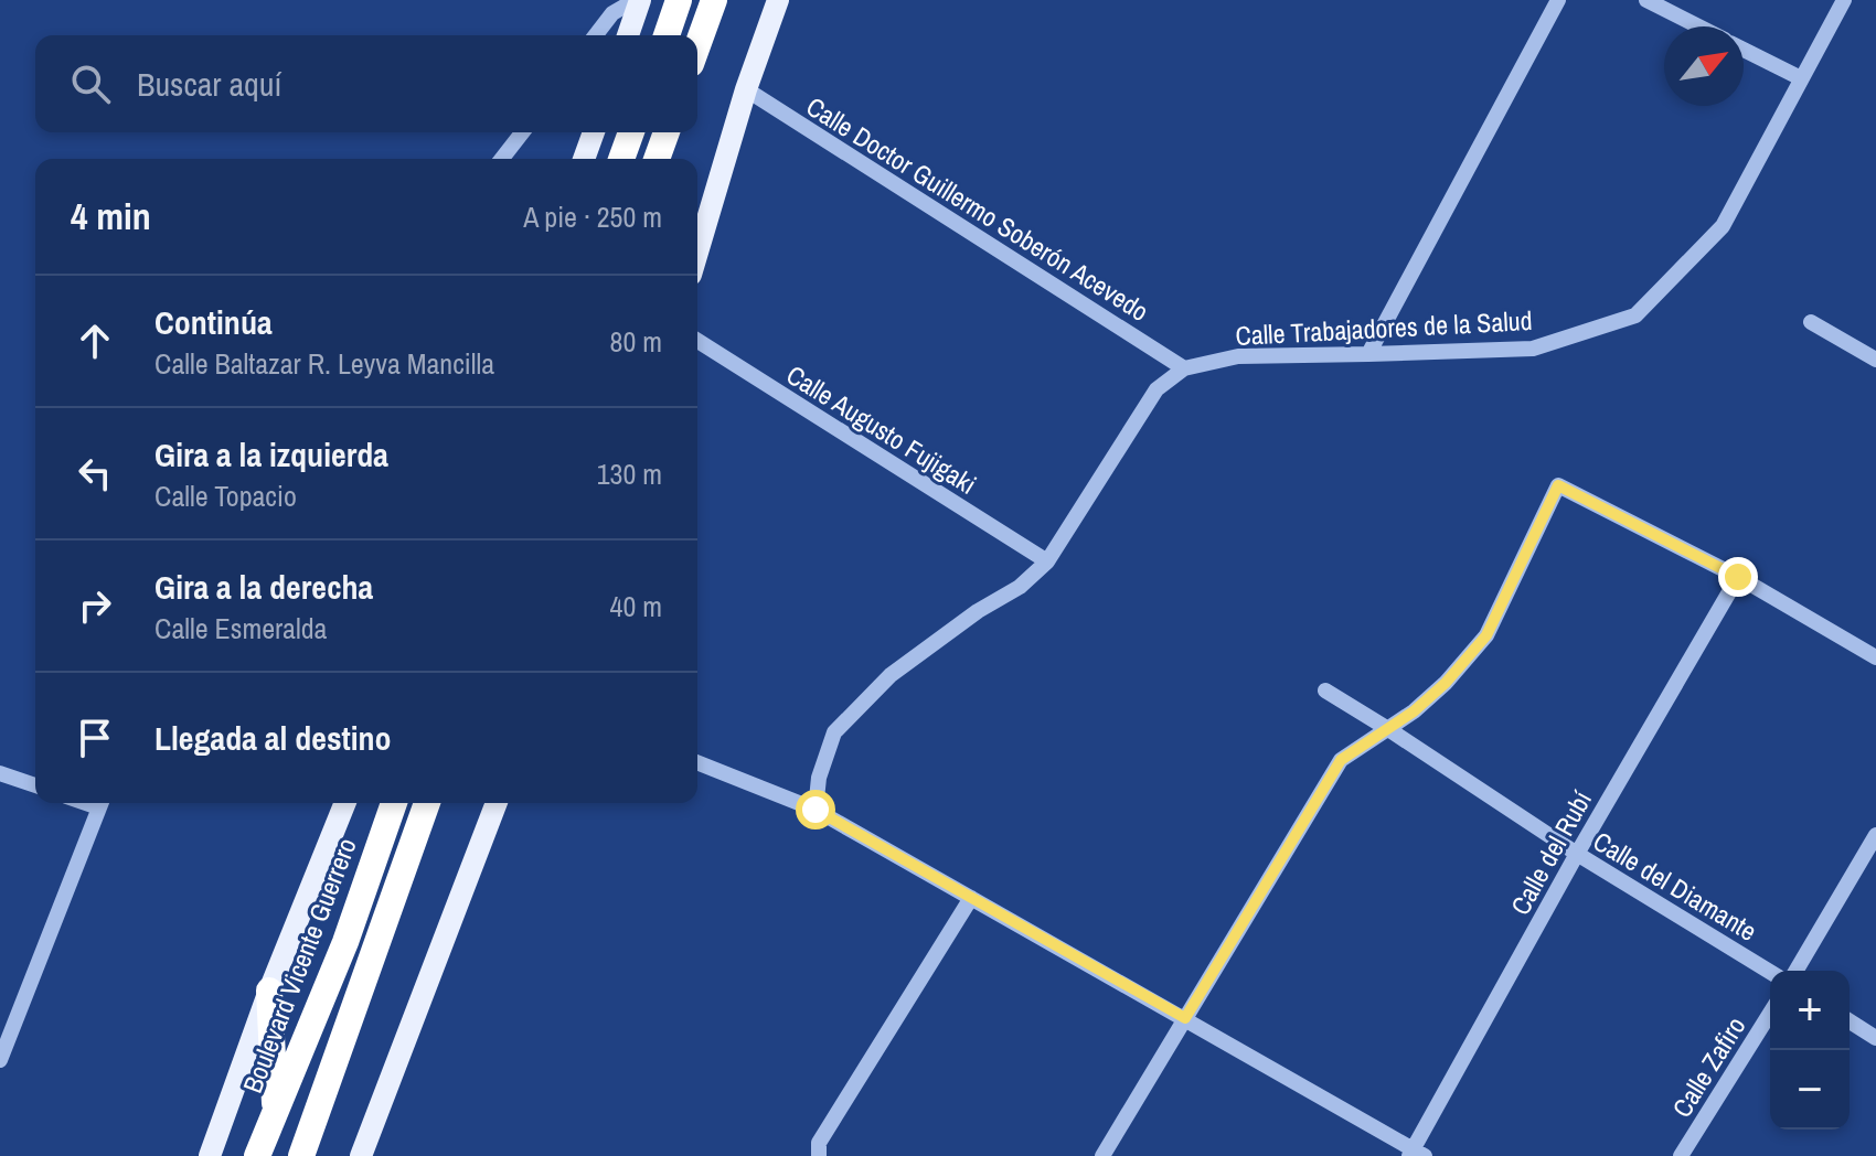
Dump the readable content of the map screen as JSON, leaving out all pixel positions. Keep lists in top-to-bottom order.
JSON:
{
  "streets": {
    "highway": ["Boulevard Vicente Guerrero"],
    "street": [
      "Calle Doctor Guillermo Soberón Acevedo",
      "Calle Trabajadores de la Salud",
      "Calle Augusto Fujigaki",
      "Calle del Rubí",
      "Calle del Diamante",
      "Calle Zafiro"
    ]
  },
  "crossings": [
    ["Calle Doctor Guillermo Soberón Acevedo", "Calle Trabajadores de la Salud"],
    ["Calle Trabajadores de la Salud", "Calle Augusto Fujigaki"],
    ["Calle del Rubí", "Calle del Diamante"]
  ],
  "north": "top right",
  "page": {
    "search": "Buscar aquí",
    "heading": ["4 min", "A pie · 250 m"],
    "list": [
      ["Continúa", "Calle Baltazar R. Leyva Mancilla", "80 m"],
      ["Gira a la izquierda", "Calle Topacio", "130 m"],
      ["Gira a la derecha", "Calle Esmeralda", "40 m"],
      "Llegada al destino"
    ],
    "map_buttons": ["+", "−"]
  }
}
